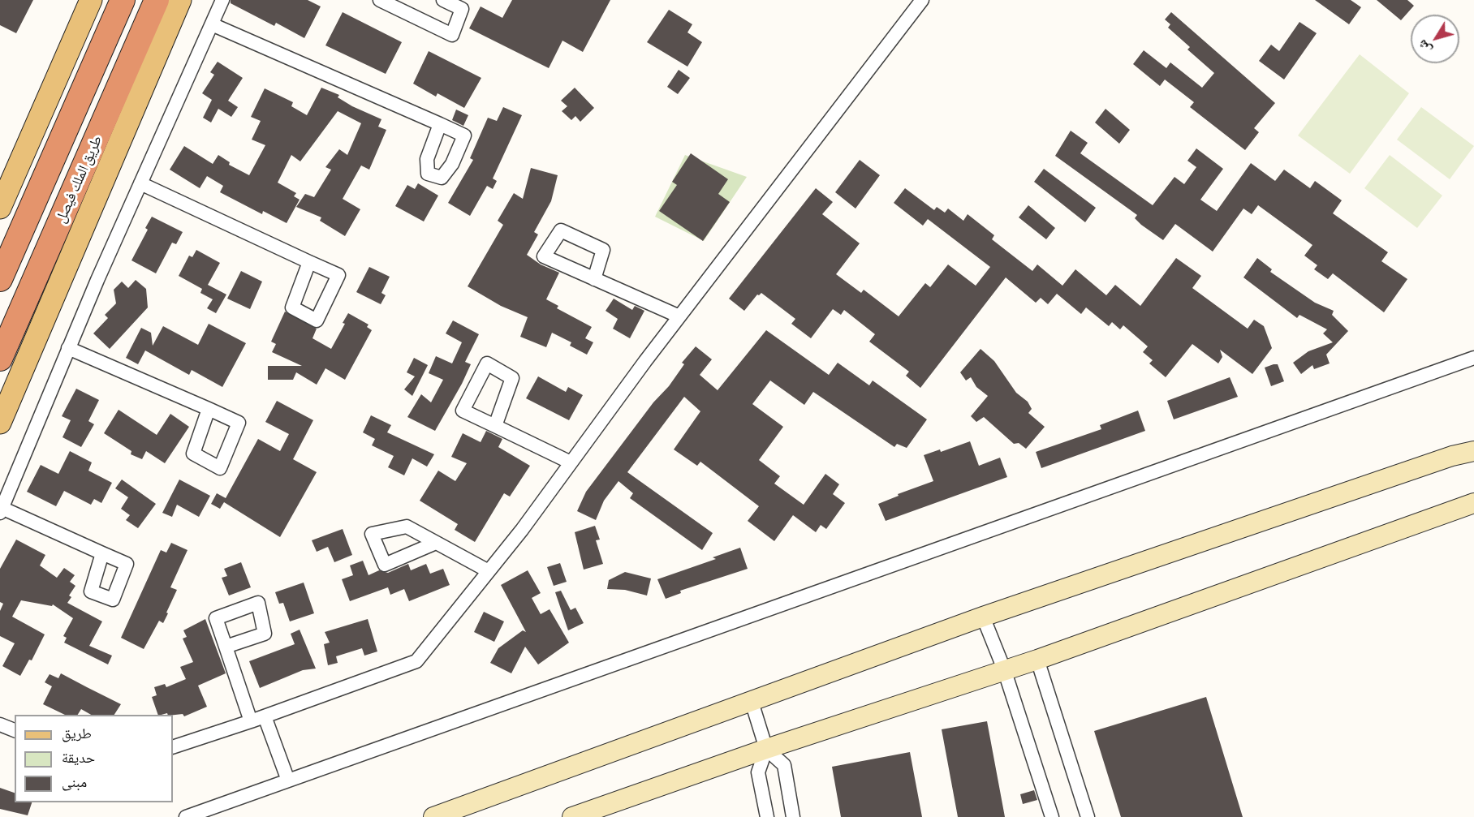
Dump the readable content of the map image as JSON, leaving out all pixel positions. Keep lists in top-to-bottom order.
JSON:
{
  "streets": {
    "highway": ["طريق الملك فيصل"]
  },
  "legend": ["طريق", "حديقة", "مبنى"],
  "north": "bottom left"
}
